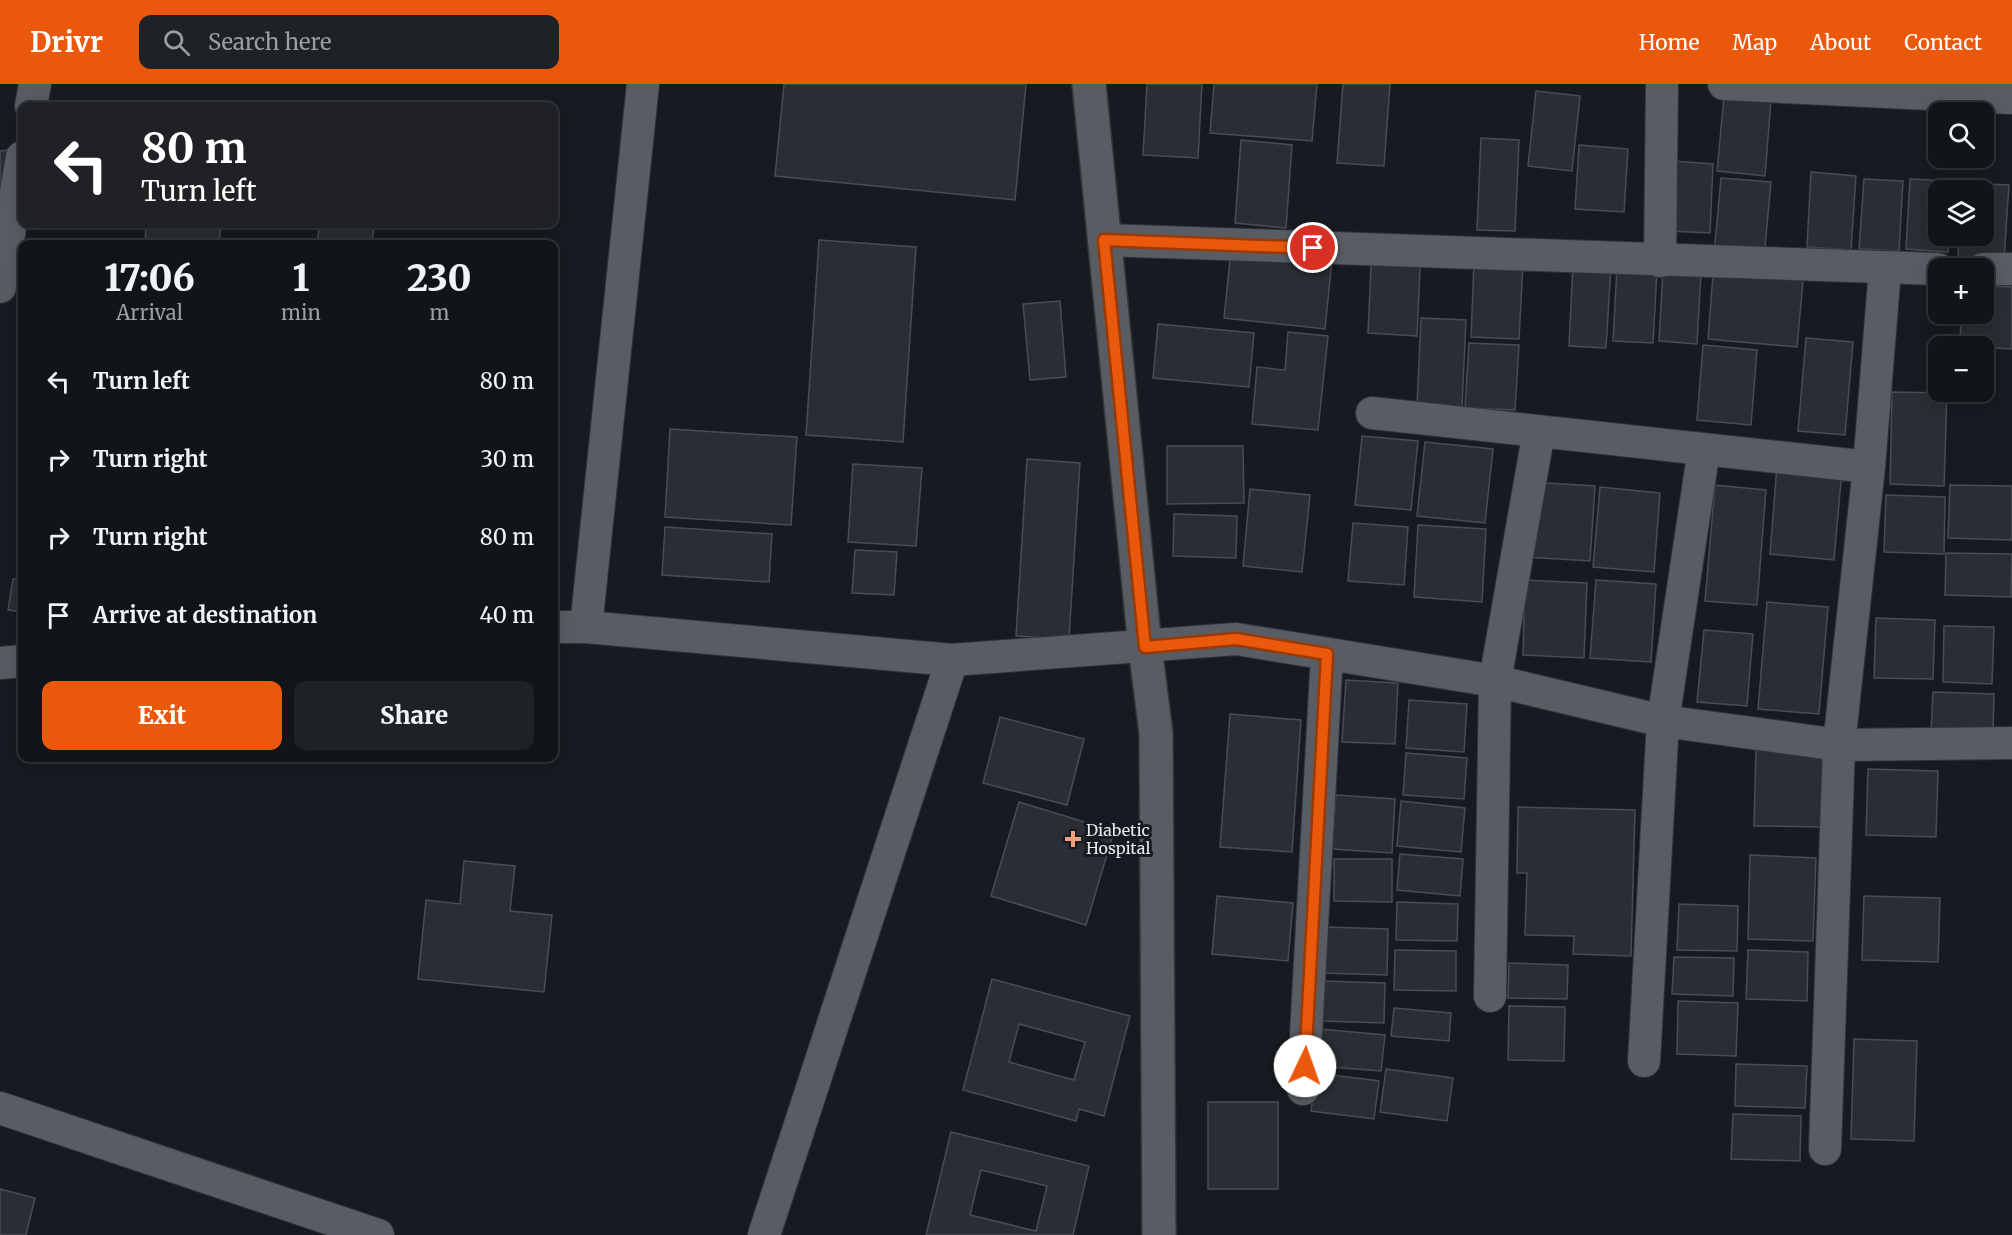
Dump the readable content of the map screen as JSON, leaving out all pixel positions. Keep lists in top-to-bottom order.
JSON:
{
  "places": {
    "health": ["Diabetic Hospital"]
  },
  "page": {
    "header": "Drivr",
    "search": "Search here",
    "nav": [
      "Home",
      "Map",
      "About",
      "Contact"
    ],
    "map_buttons": ["+", "−"],
    "turn": ["80 m", "Turn left"],
    "eta": [
      "17:06",
      "Arrival",
      "1",
      "min",
      "230",
      "m"
    ],
    "list": [
      {
        "name": "Turn left",
        "value": "80 m"
      },
      {
        "name": "Turn right",
        "value": "30 m"
      },
      {
        "name": "Turn right",
        "value": "80 m"
      },
      {
        "name": "Arrive at destination",
        "value": "40 m"
      }
    ],
    "buttons": ["Exit", "Share"]
  }
}
